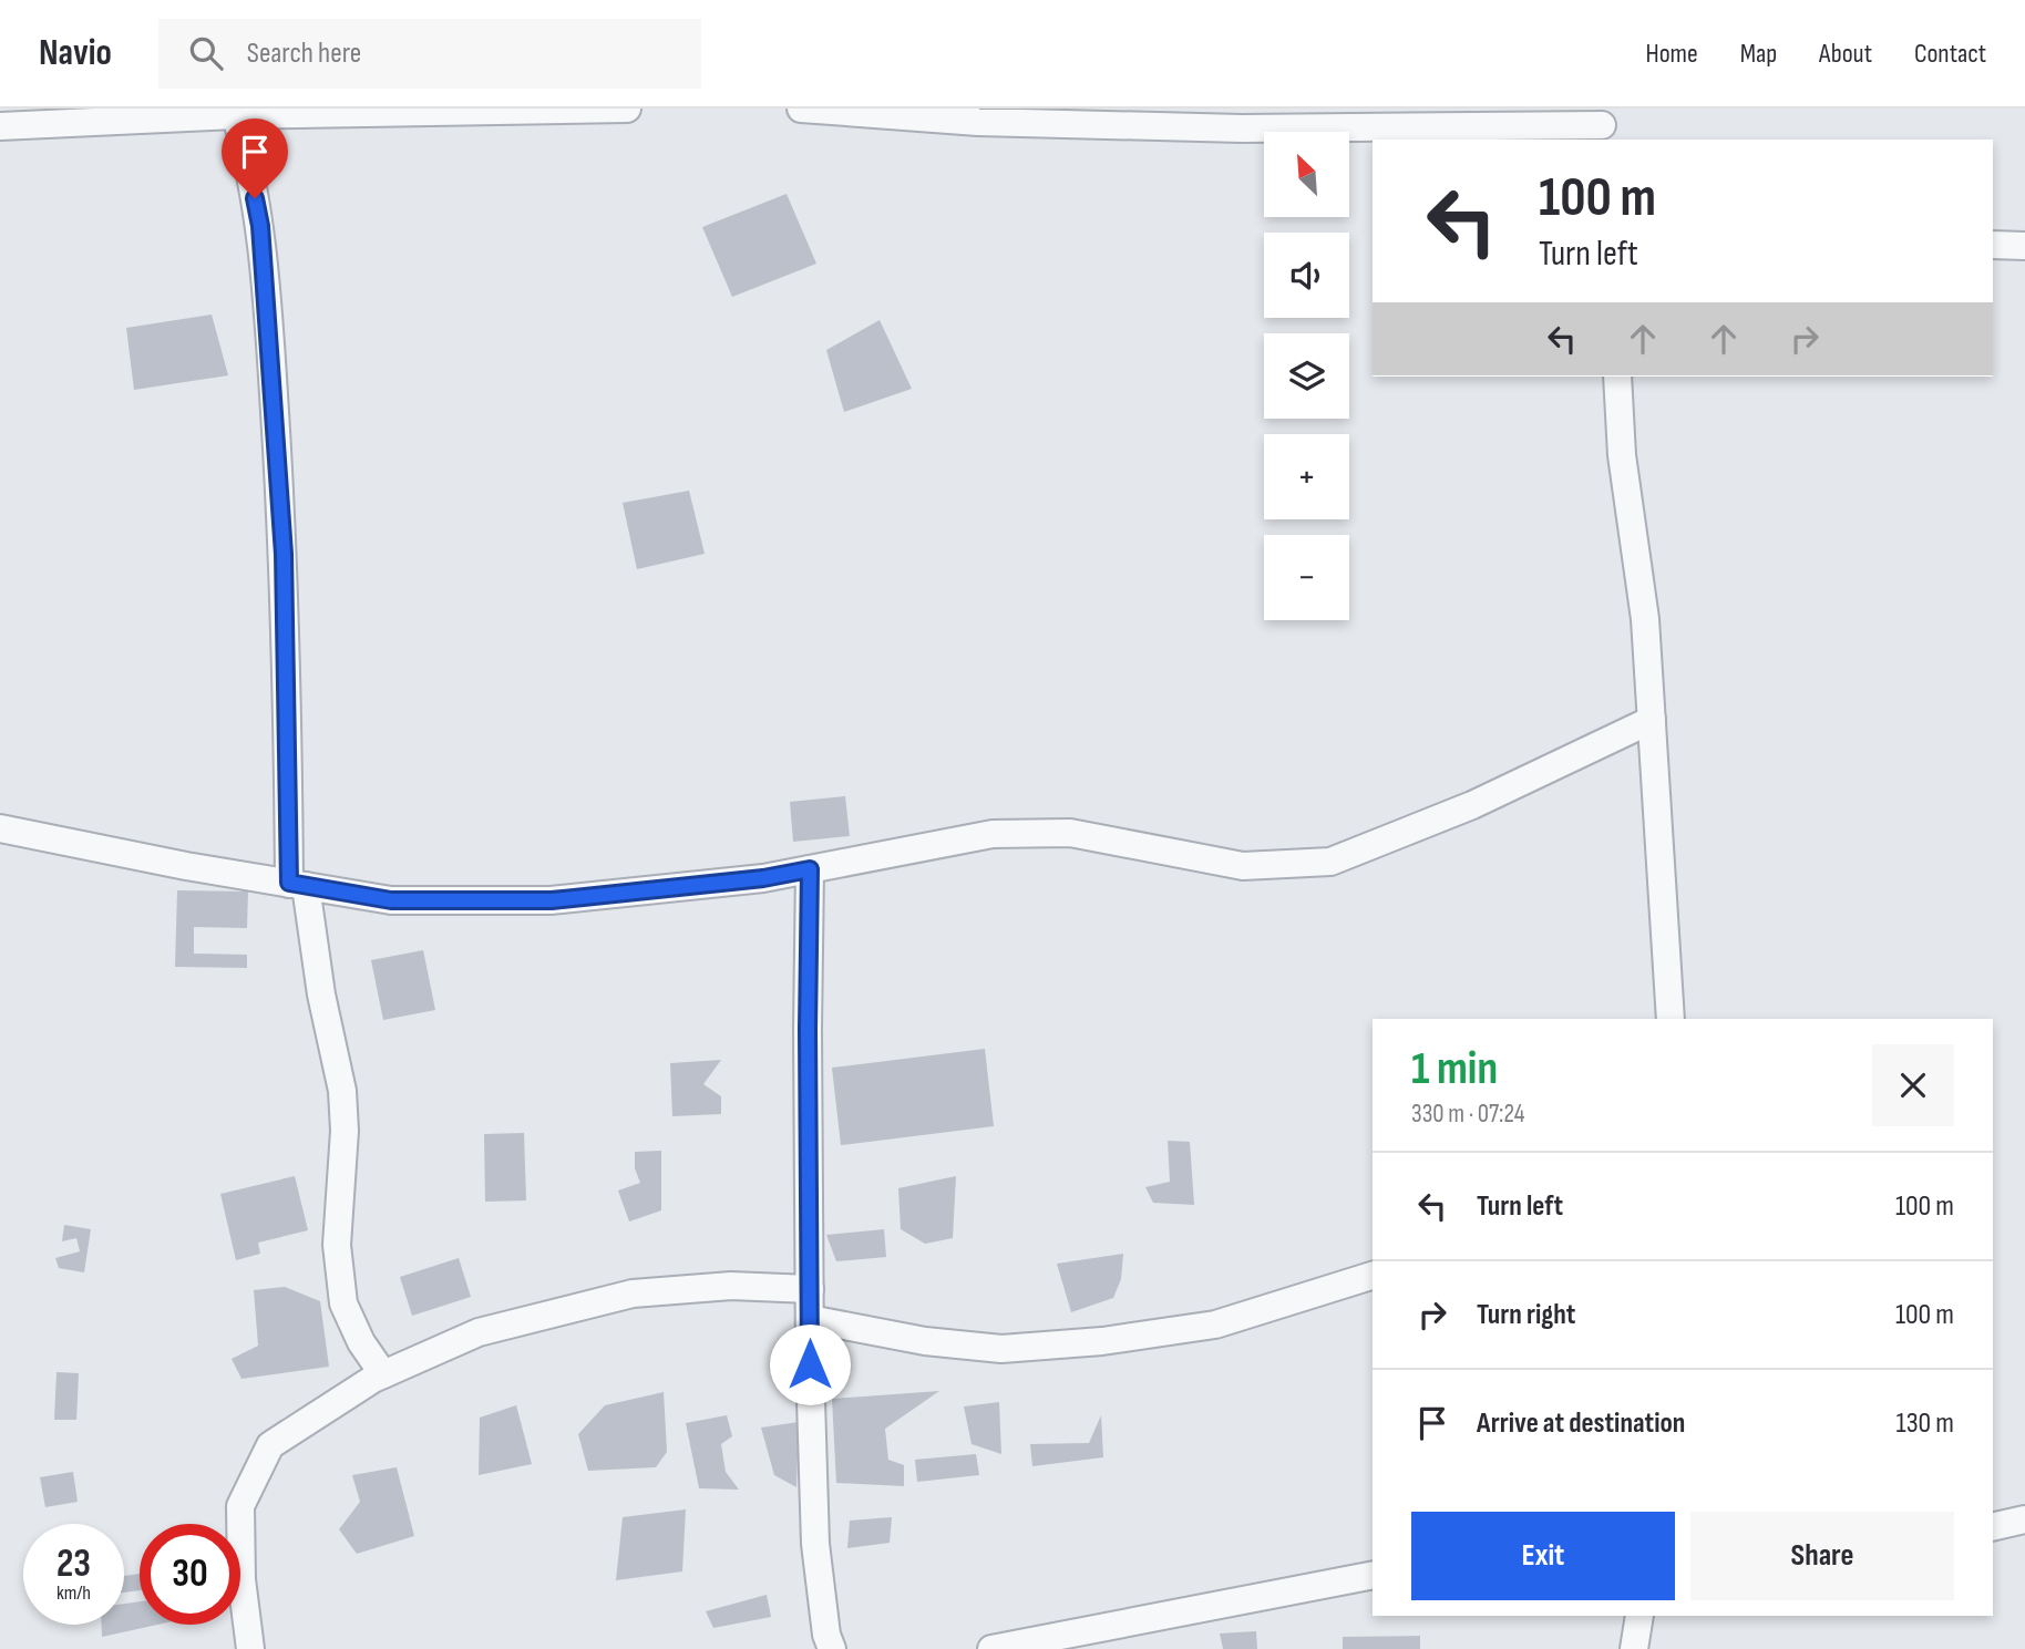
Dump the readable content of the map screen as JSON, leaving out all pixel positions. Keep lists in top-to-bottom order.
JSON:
{
  "north": "top left",
  "page": {
    "header": "Navio",
    "search": "Search here",
    "nav": [
      "Home",
      "Map",
      "About",
      "Contact"
    ],
    "map_buttons": ["+", "−"],
    "turn": ["100 m", "Turn left"],
    "heading": ["1 min", "330 m · 07:24"],
    "list": [
      {
        "name": "Turn left",
        "value": "100 m"
      },
      {
        "name": "Turn right",
        "value": "100 m"
      },
      {
        "name": "Arrive at destination",
        "value": "130 m"
      }
    ],
    "buttons": ["Exit", "Share"],
    "speed": "23 km/h",
    "limit": "30"
  }
}
